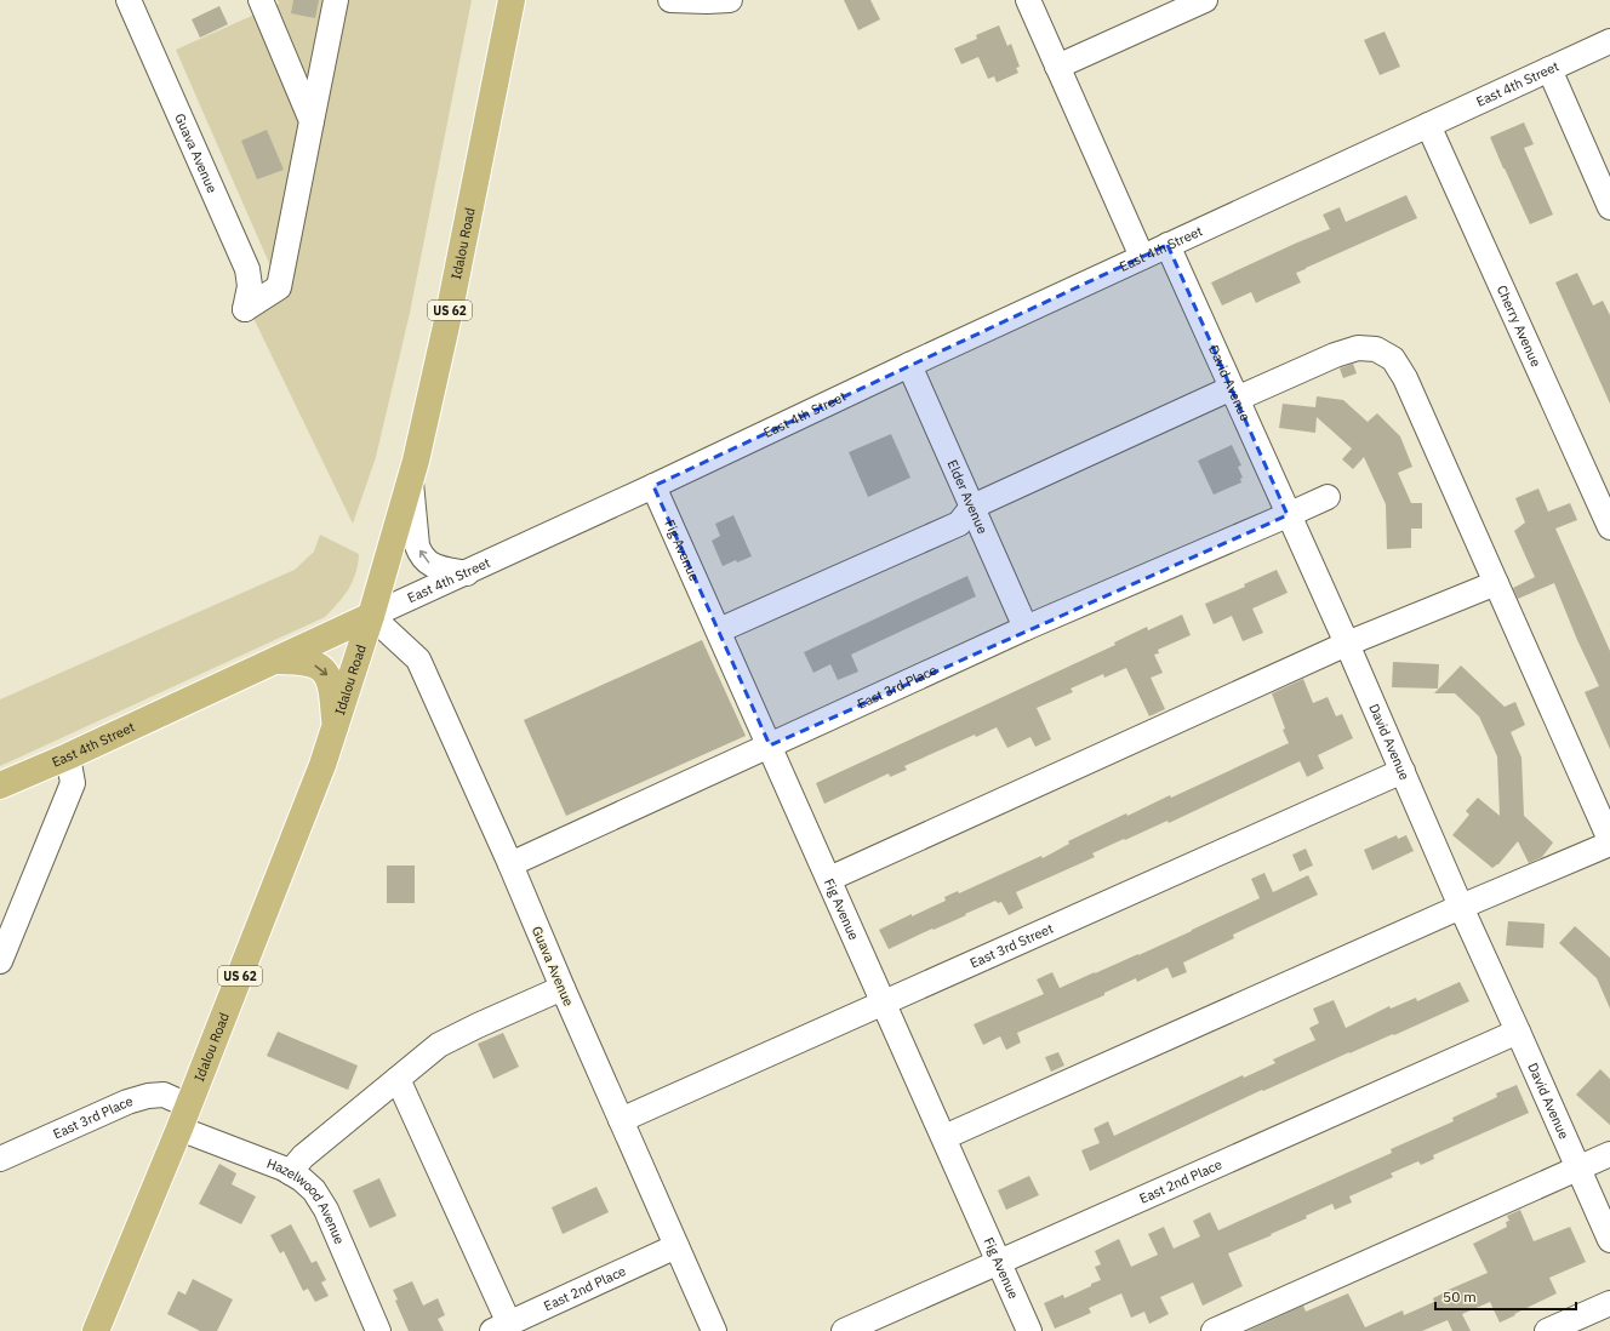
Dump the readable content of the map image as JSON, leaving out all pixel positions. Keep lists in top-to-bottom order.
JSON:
{
  "streets": {
    "main road": ["East 4th Street", "Idalou Road", "US 62"],
    "street": [
      "Guava Avenue",
      "Cherry Avenue",
      "David Avenue",
      "Elder Avenue",
      "Fig Avenue",
      "East 3rd Place",
      "East 3rd Street",
      "East 2nd Place",
      "Hazelwood Avenue"
    ]
  },
  "crossings": [
    ["East 4th Street", "Guava Avenue"],
    ["East 4th Street", "Idalou Road"],
    ["East 4th Street", "Cherry Avenue"],
    ["East 4th Street", "David Avenue"],
    ["East 4th Street", "Elder Avenue"],
    ["East 4th Street", "Fig Avenue"],
    ["Guava Avenue", "Idalou Road"],
    ["Guava Avenue", "East 3rd Place"],
    ["Guava Avenue", "East 3rd Street"],
    ["Guava Avenue", "East 2nd Place"],
    ["Idalou Road", "East 3rd Place"],
    ["Idalou Road", "Hazelwood Avenue"],
    ["David Avenue", "East 3rd Place"],
    ["David Avenue", "East 3rd Street"],
    ["David Avenue", "East 2nd Place"],
    ["Elder Avenue", "East 3rd Place"],
    ["Fig Avenue", "East 3rd Place"],
    ["Fig Avenue", "East 3rd Street"],
    ["Fig Avenue", "East 2nd Place"],
    ["East 3rd Place", "Hazelwood Avenue"]
  ],
  "scale_bar": "50 m"
}
